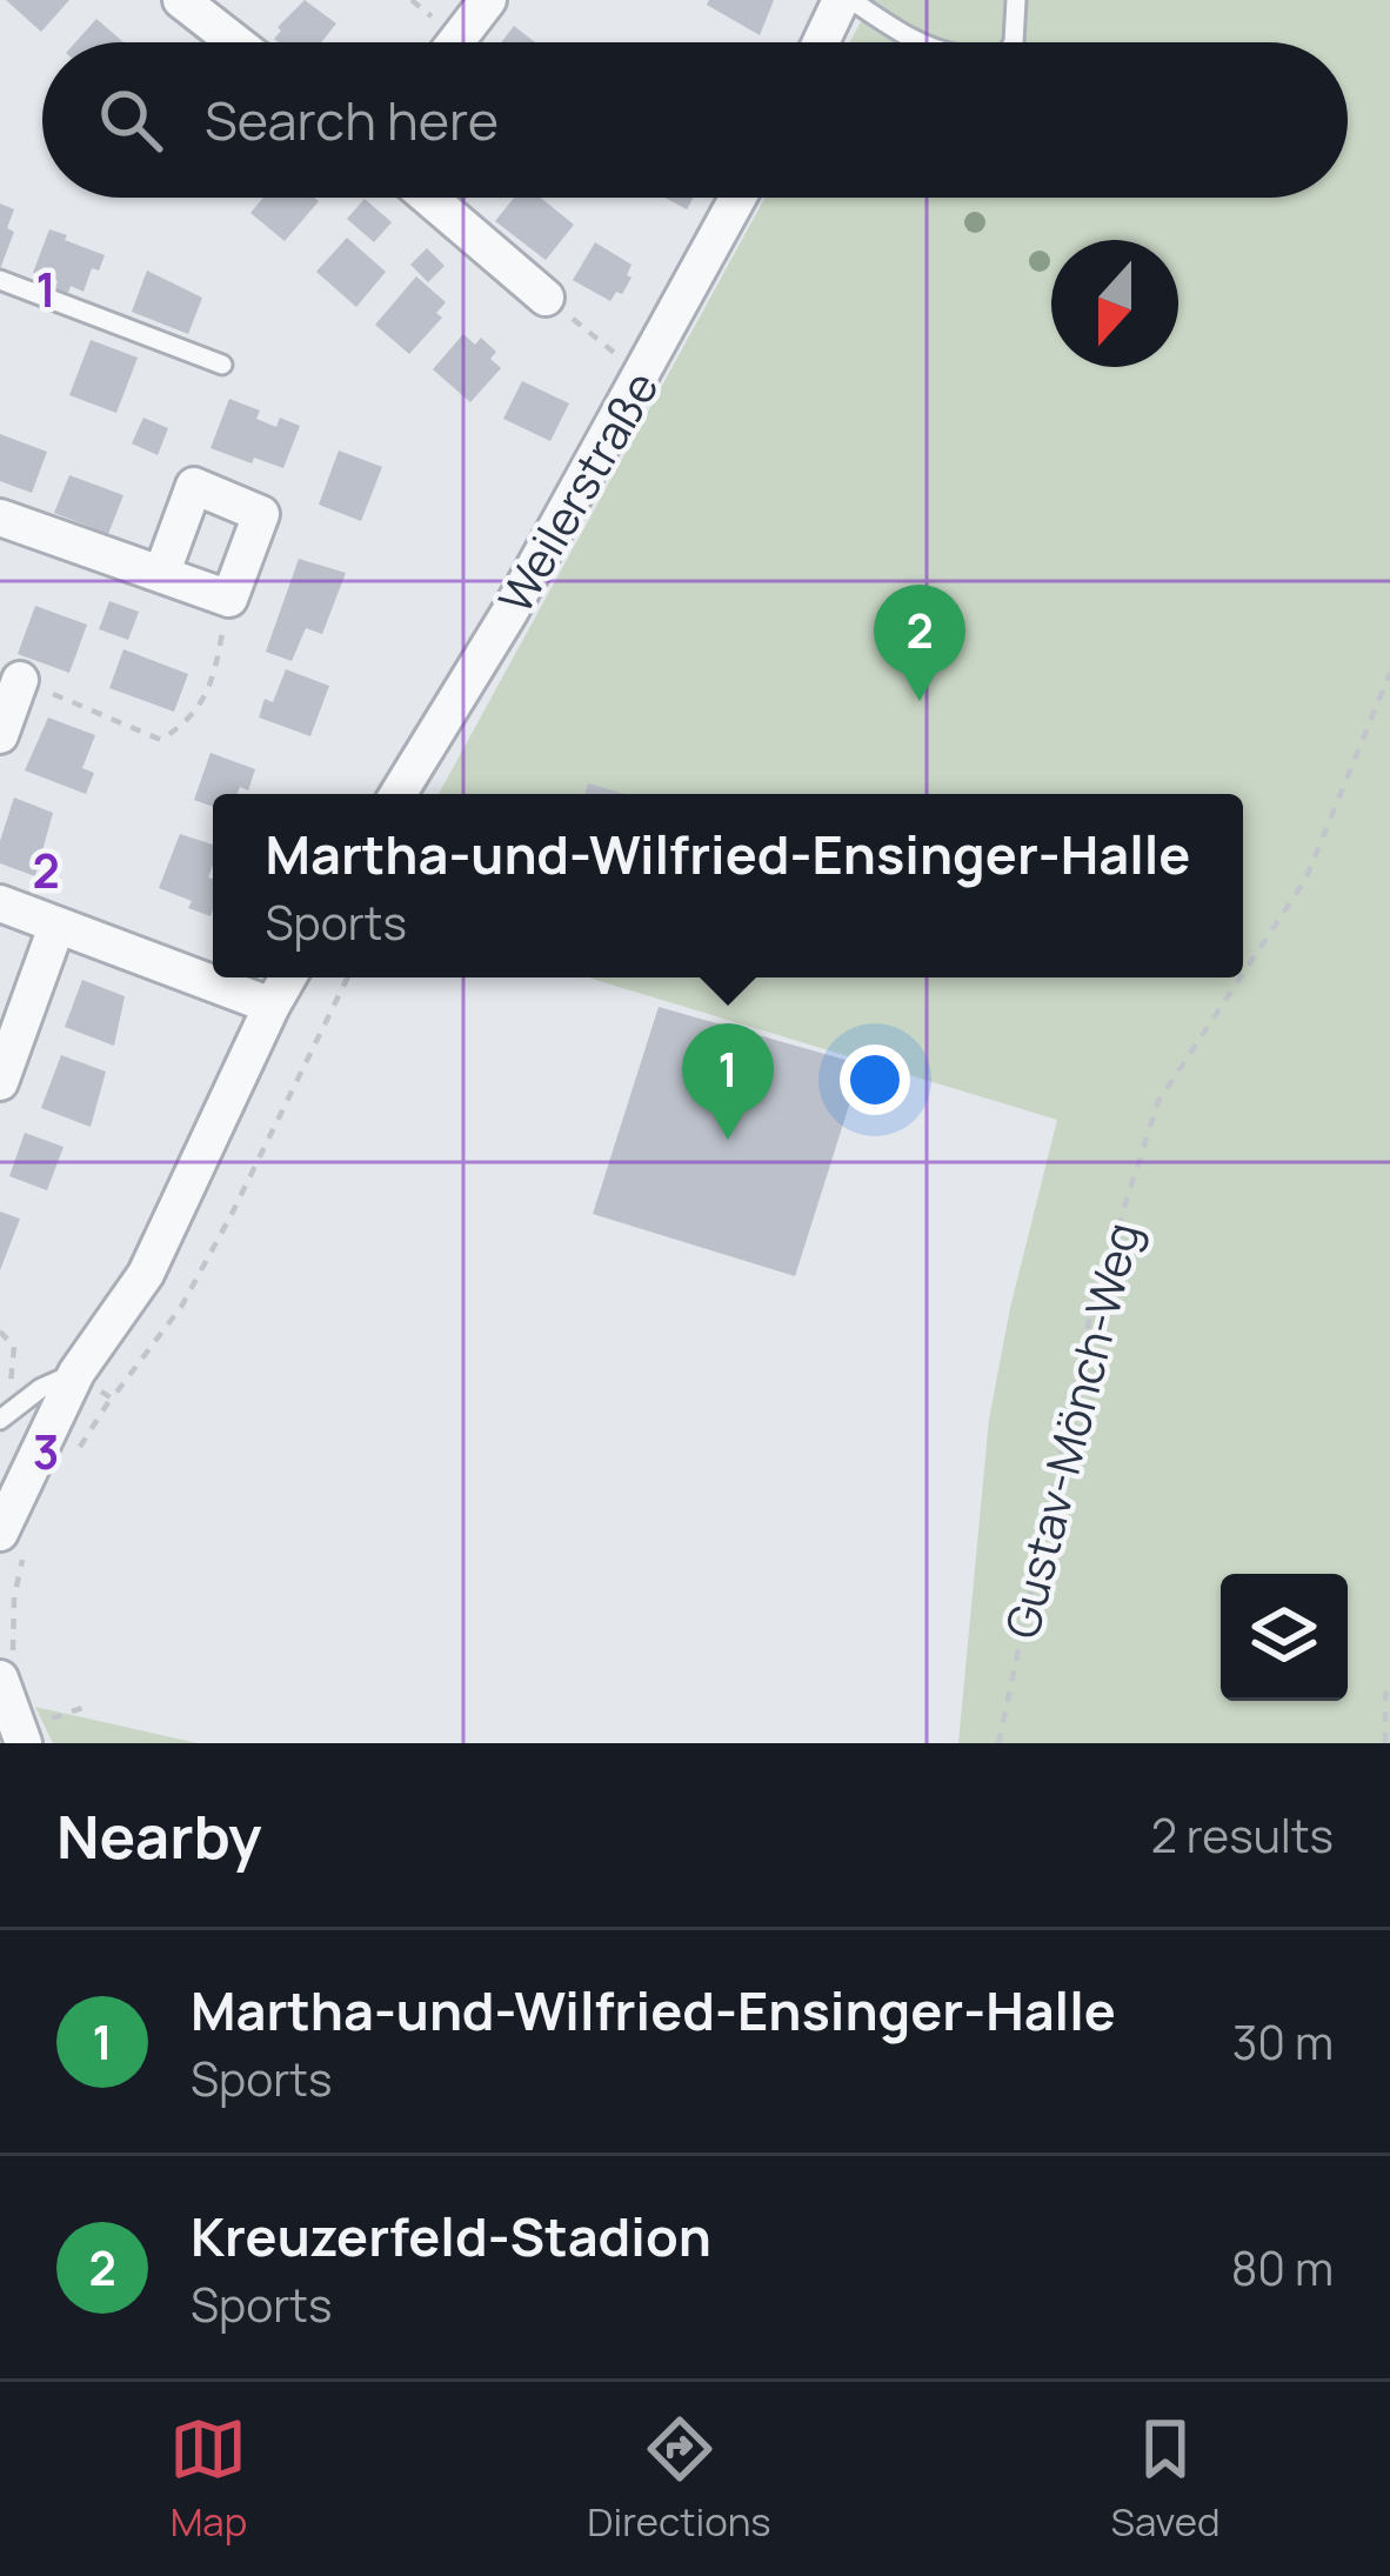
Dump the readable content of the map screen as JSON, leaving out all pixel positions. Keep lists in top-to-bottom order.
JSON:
{
  "streets": {
    "street": ["Weilerstraße"],
    "path": ["Gustav-Mönch-Weg"]
  },
  "north": "bottom",
  "page": {
    "search": "Search here",
    "pins": ["2", "1"],
    "popup": ["Martha-und-Wilfried-Ensinger-Halle", "Sports"],
    "heading": ["Nearby", "2 results"],
    "list": [
      {
        "mark": "1",
        "name": "Martha-und-Wilfried-Ensinger-Halle",
        "note": "Sports",
        "value": "30 m"
      },
      {
        "mark": "2",
        "name": "Kreuzerfeld-Stadion",
        "note": "Sports",
        "value": "80 m"
      }
    ],
    "nav": ["Map", "Directions", "Saved"]
  },
  "grid": {
    "rows": ["1", "2", "3"]
  }
}
